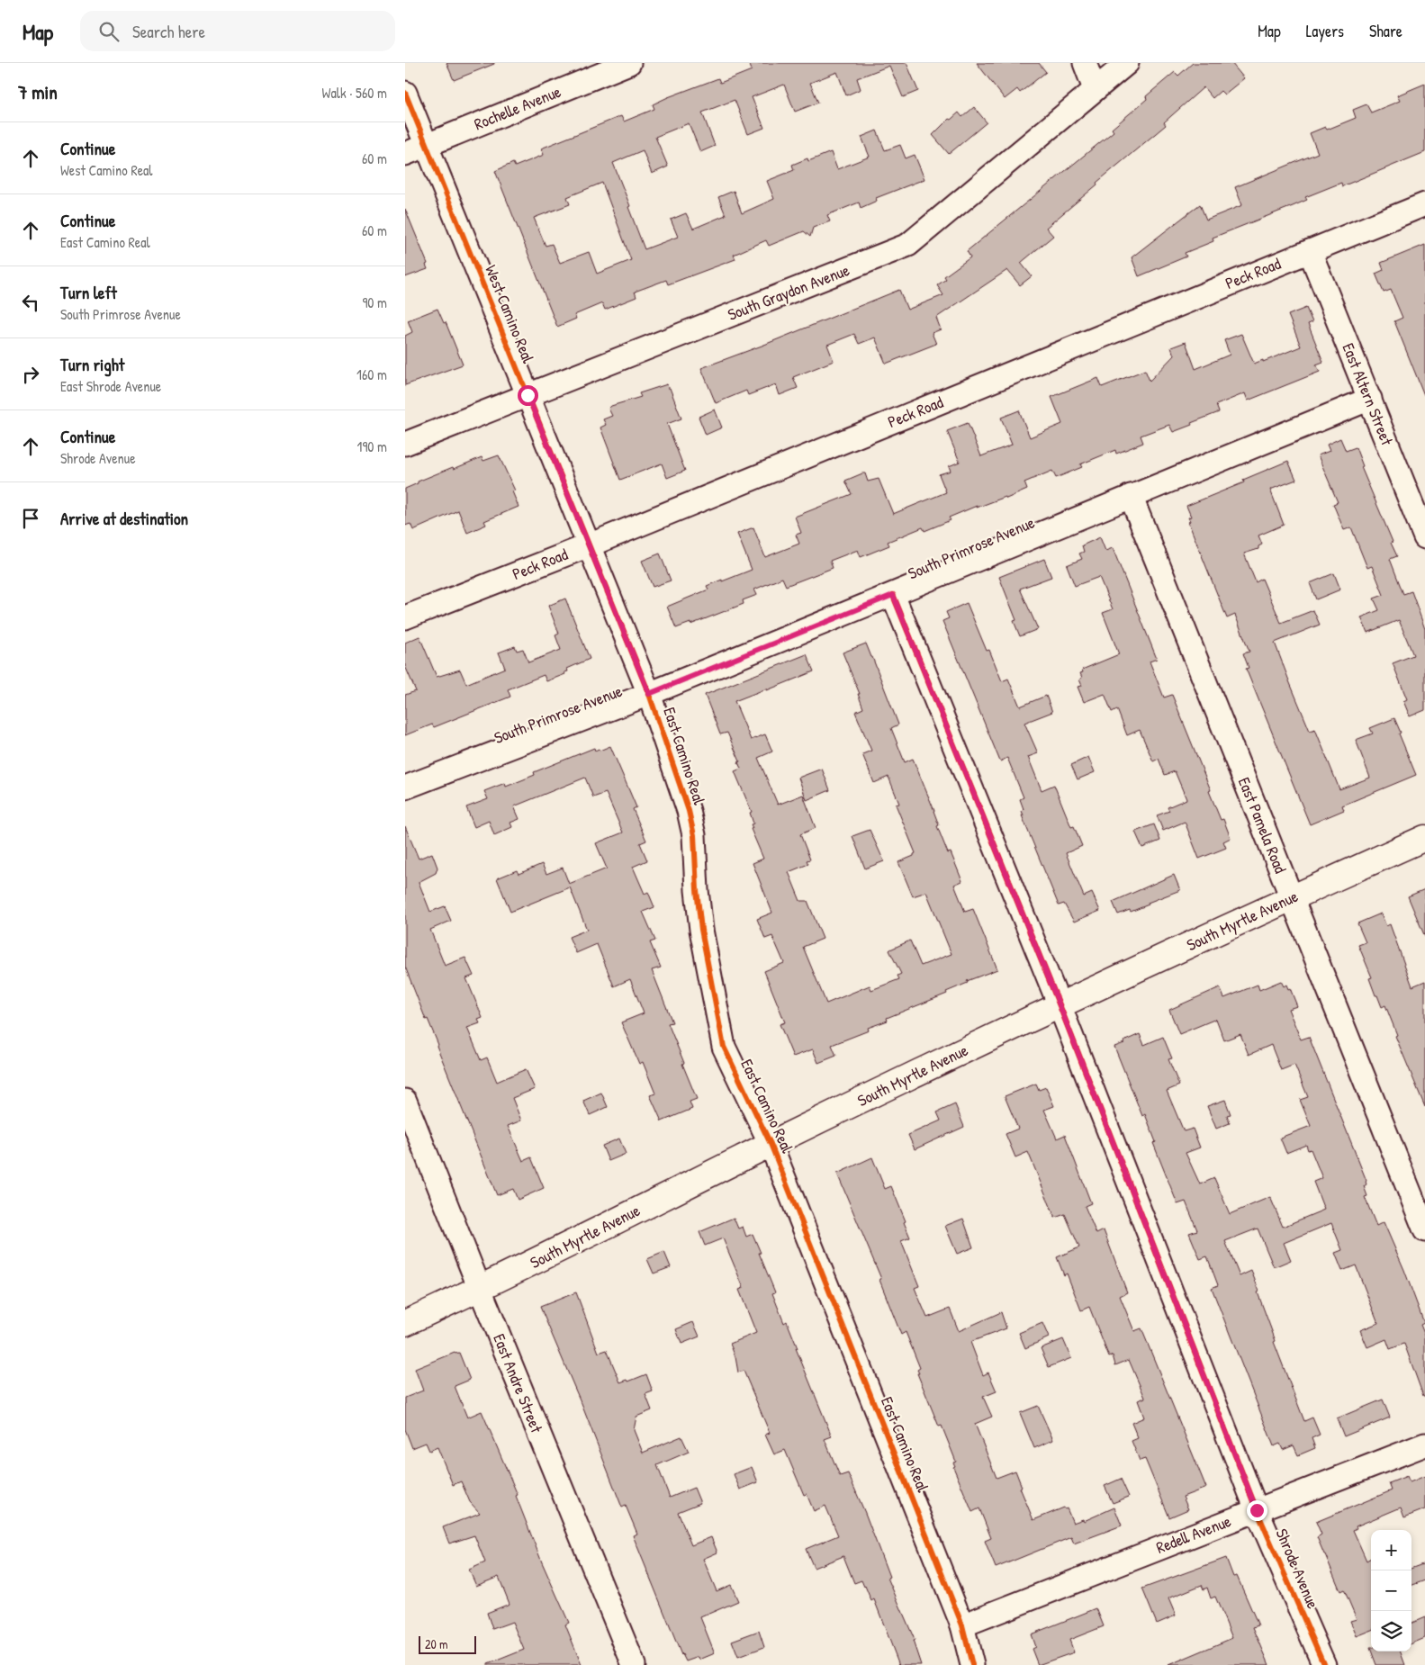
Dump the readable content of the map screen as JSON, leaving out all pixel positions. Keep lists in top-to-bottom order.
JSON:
{
  "streets": {
    "main road": ["South Myrtle Avenue"],
    "street": [
      "Rochelle Avenue",
      "Peck Road",
      "South Graydon Avenue",
      "West Camino Real",
      "East Altern Street",
      "South Primrose Avenue",
      "East Camino Real",
      "East Pamela Road",
      "East Andre Street",
      "Redell Avenue",
      "Shrode Avenue"
    ]
  },
  "crossings": [
    ["Rochelle Avenue", "West Camino Real"],
    ["Peck Road", "West Camino Real"],
    ["Peck Road", "East Altern Street"],
    ["Peck Road", "East Camino Real"],
    ["South Graydon Avenue", "West Camino Real"],
    ["West Camino Real", "East Camino Real"],
    ["East Altern Street", "South Primrose Avenue"],
    ["South Primrose Avenue", "East Camino Real"],
    ["South Primrose Avenue", "East Pamela Road"],
    ["South Primrose Avenue", "Shrode Avenue"],
    ["East Camino Real", "South Myrtle Avenue"],
    ["East Camino Real", "Redell Avenue"],
    ["East Pamela Road", "South Myrtle Avenue"],
    ["South Myrtle Avenue", "East Andre Street"],
    ["South Myrtle Avenue", "Shrode Avenue"],
    ["Redell Avenue", "Shrode Avenue"]
  ],
  "scale_bar": "20 m",
  "page": {
    "header": "Map",
    "search": "Search here",
    "nav": ["Map", "Layers", "Share"],
    "heading": ["7 min", "Walk · 560 m"],
    "list": [
      ["Continue", "West Camino Real", "60 m"],
      ["Continue", "East Camino Real", "60 m"],
      ["Turn left", "South Primrose Avenue", "90 m"],
      ["Turn right", "East Shrode Avenue", "160 m"],
      ["Continue", "Shrode Avenue", "190 m"],
      "Arrive at destination"
    ],
    "map_buttons": ["+", "−"],
    "scale": "20 m"
  }
}
